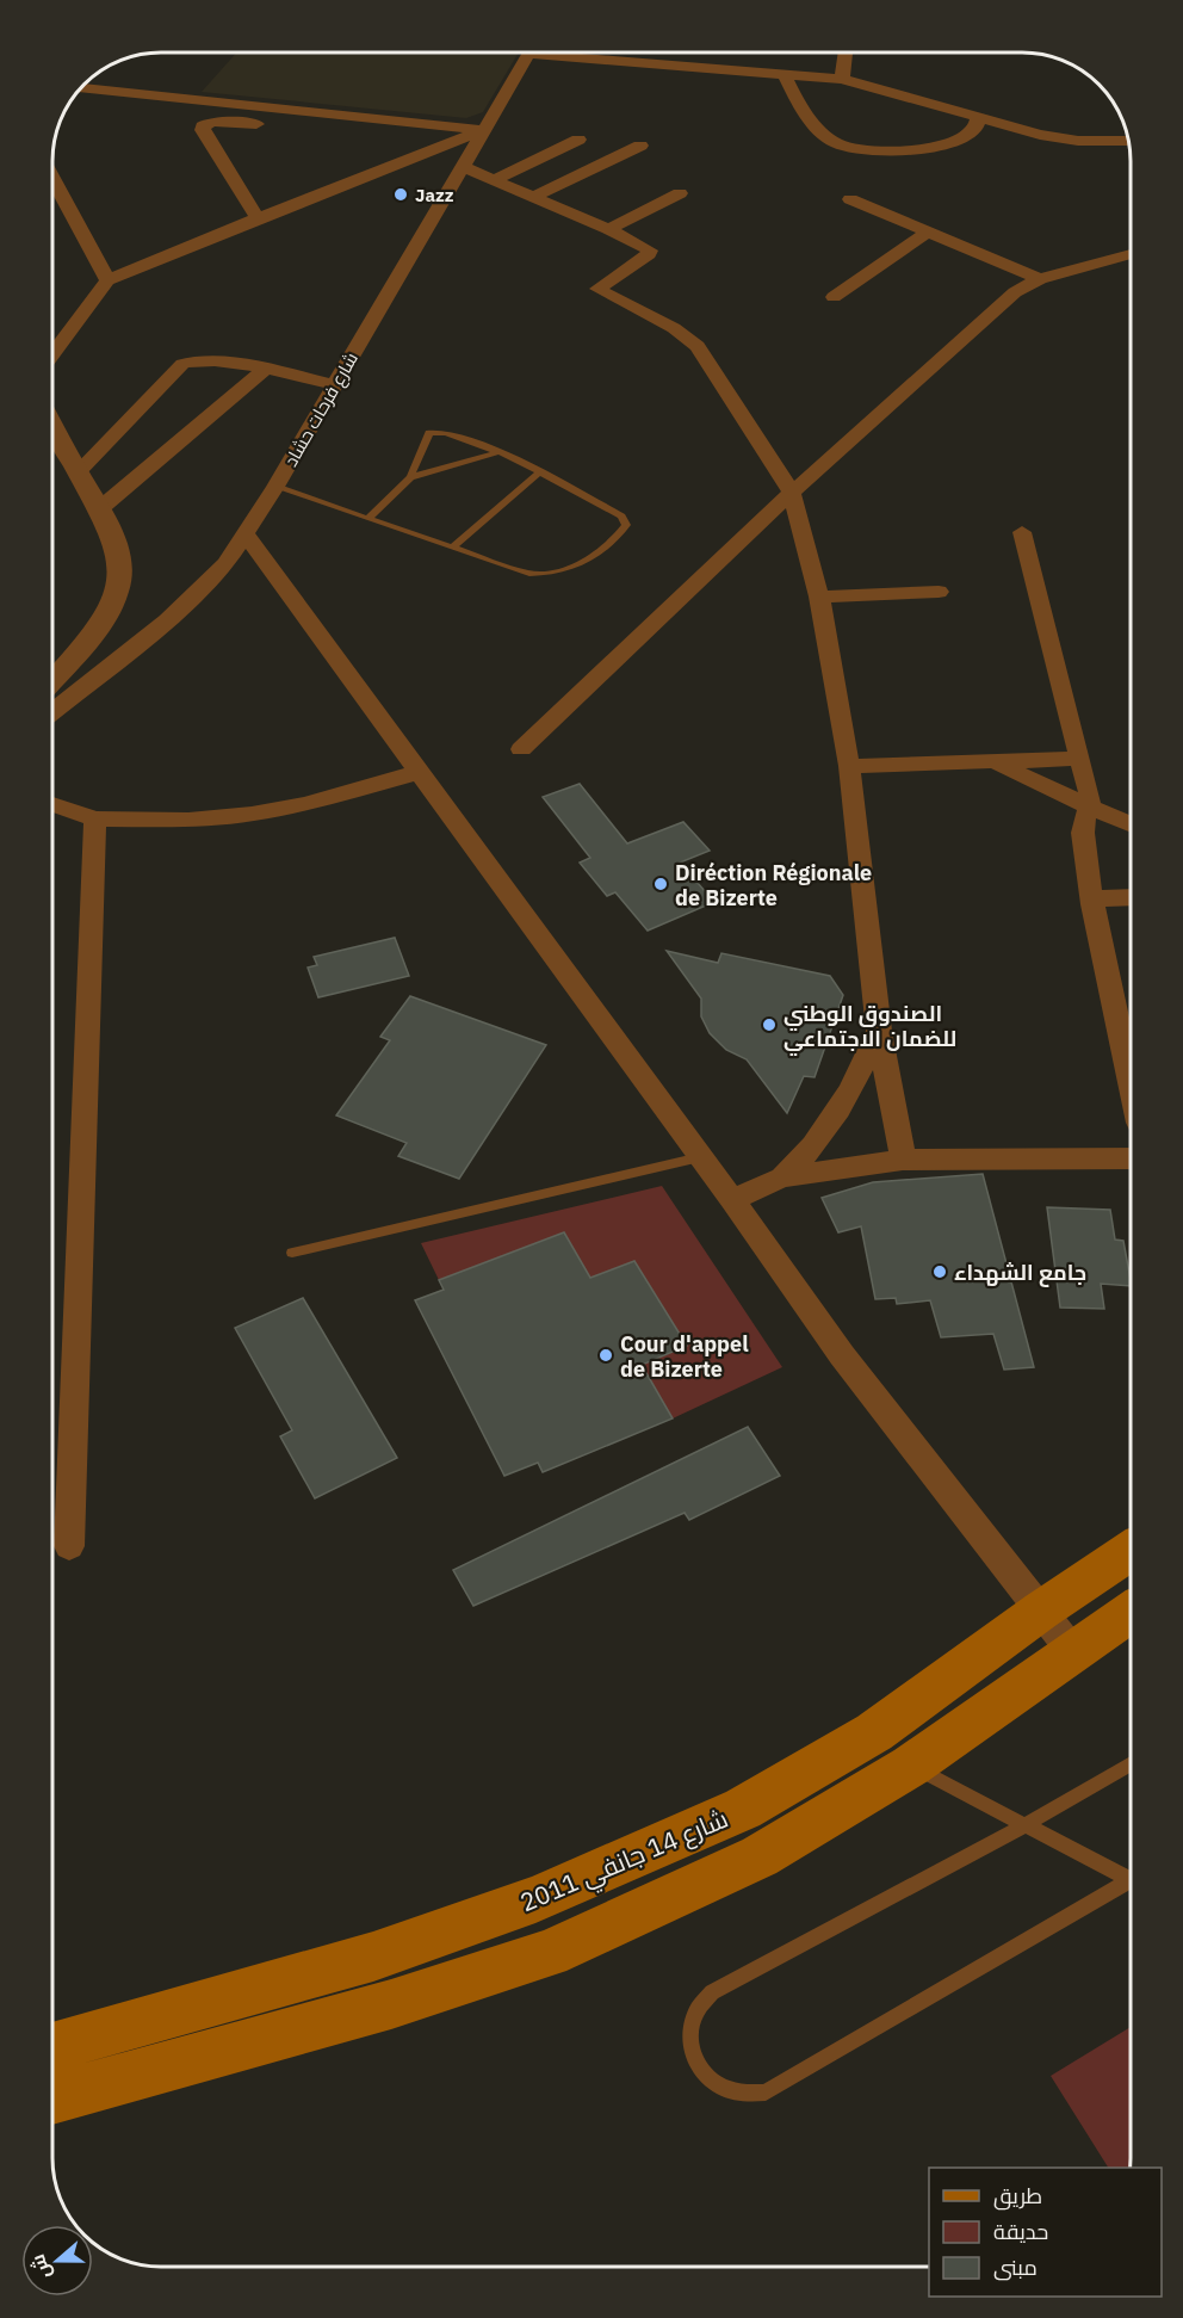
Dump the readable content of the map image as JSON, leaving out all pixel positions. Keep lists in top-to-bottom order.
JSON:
{
  "streets": {
    "main road": ["شارع 14 جانفي 2011"],
    "street": ["شارع فرحات حشاد"]
  },
  "places": [
    "Jazz",
    "Diréction Régionale de Bizerte",
    "الصندوق الوطني للضمان الاجتماعي",
    "جامع الشهداء",
    "Cour d'appel de Bizerte"
  ],
  "legend": ["طريق", "حديقة", "مبنى"],
  "north": "left"
}
